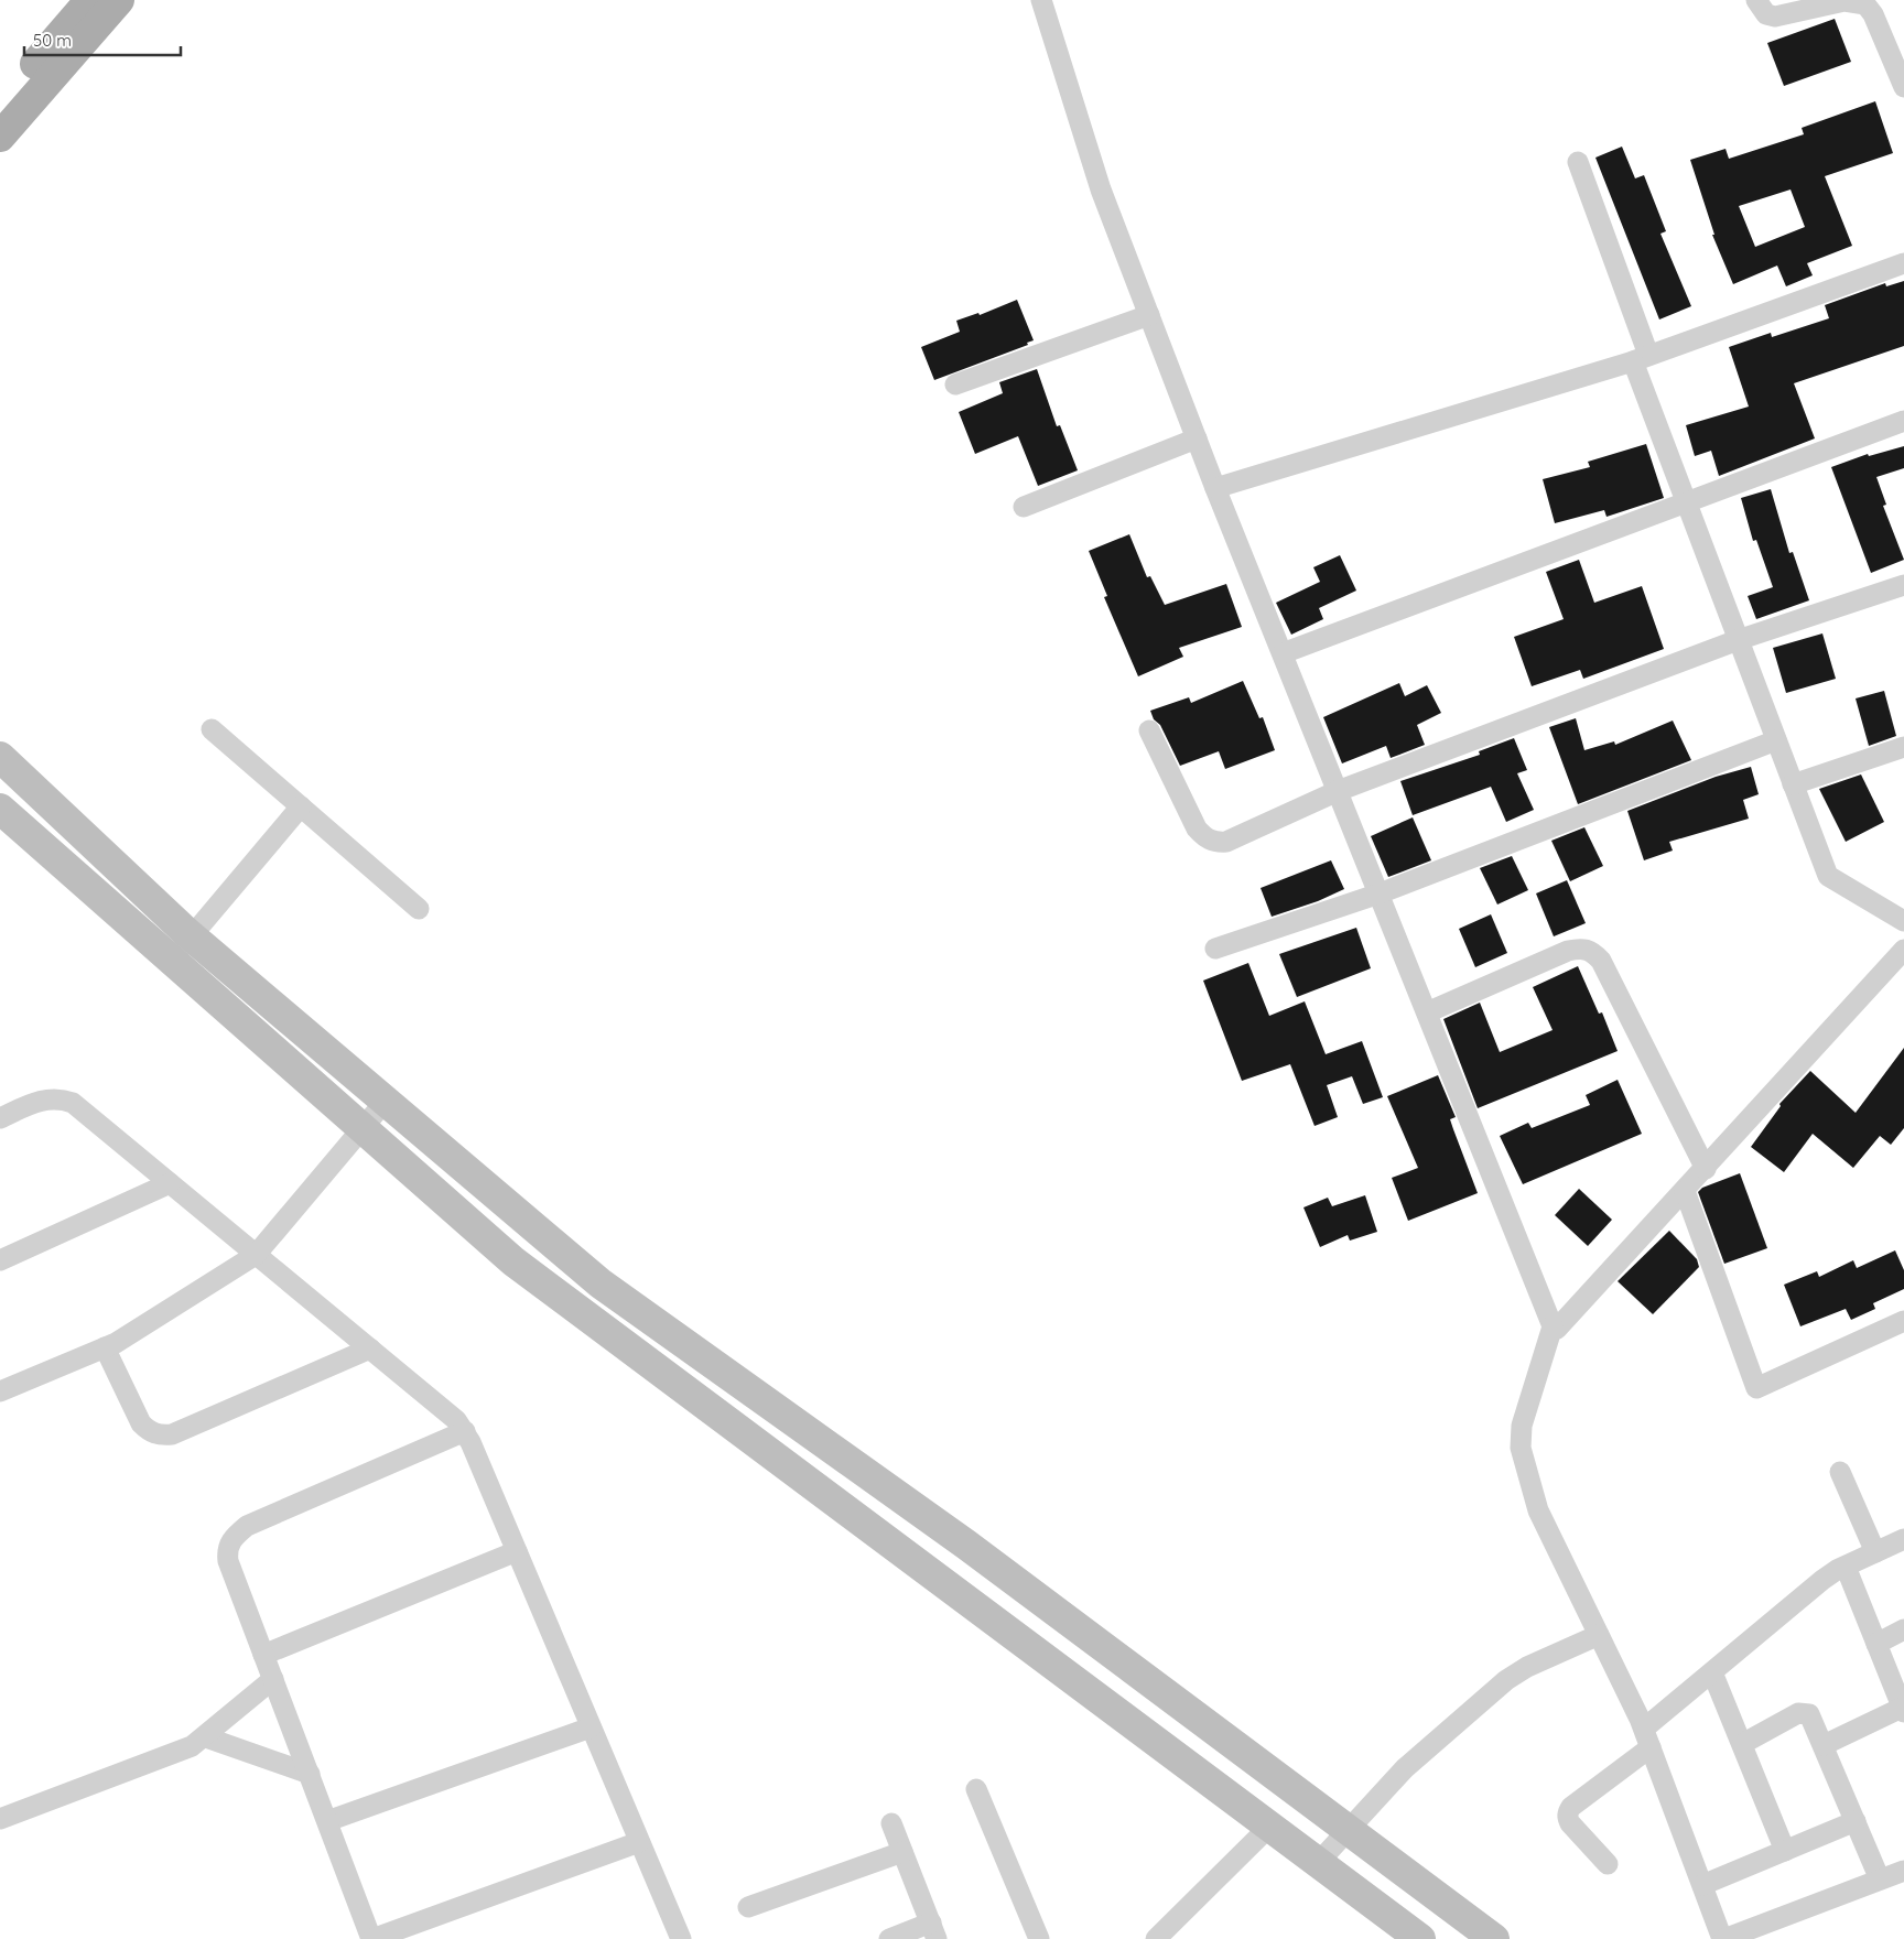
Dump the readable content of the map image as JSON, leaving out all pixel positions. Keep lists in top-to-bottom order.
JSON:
{
  "scale_bar": "50 m"
}
